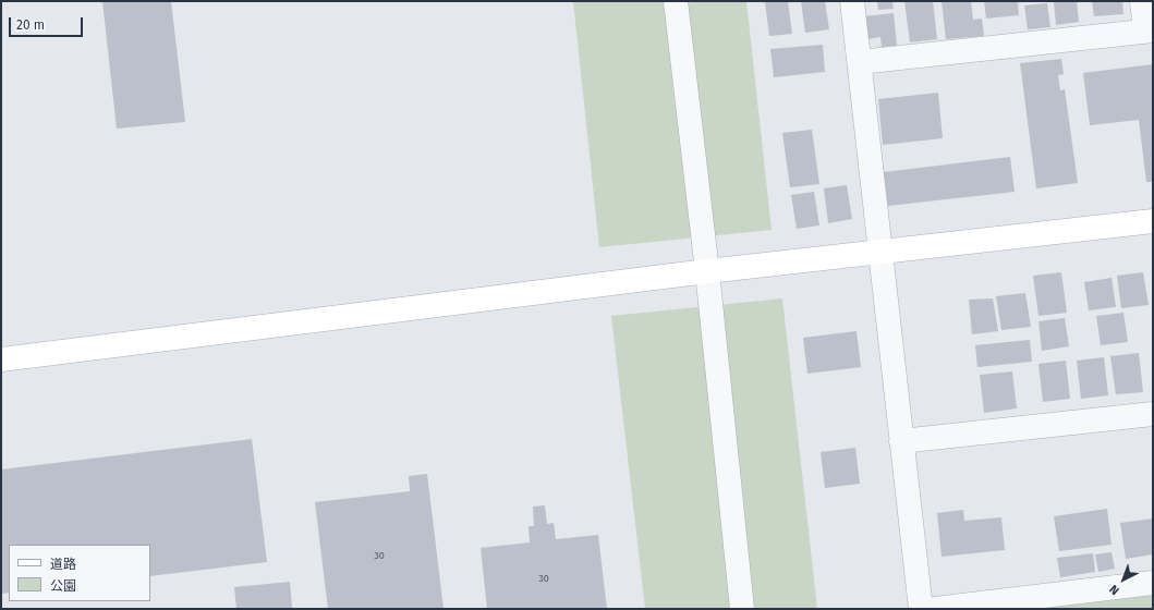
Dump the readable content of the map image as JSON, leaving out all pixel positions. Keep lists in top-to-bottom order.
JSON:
{
  "house_numbers": ["30", "30"],
  "legend": ["道路", "公園"],
  "scale_bar": "20 m",
  "north": "bottom left"
}
